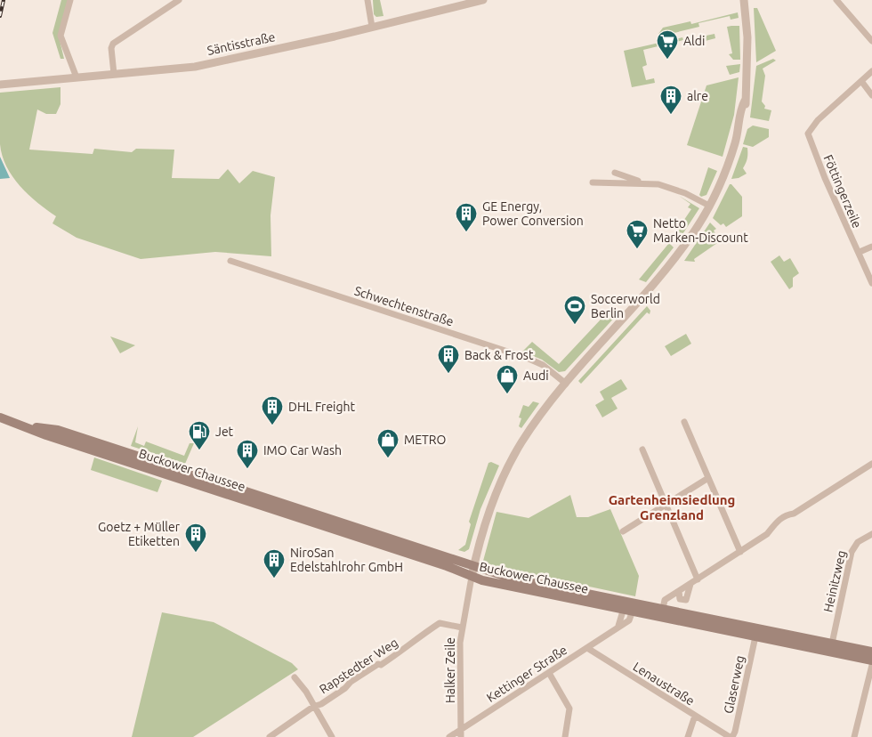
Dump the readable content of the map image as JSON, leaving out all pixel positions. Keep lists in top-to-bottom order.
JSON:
{
  "streets": {
    "main road": ["Buckower Chaussee"],
    "street": [
      "Säntisstraße",
      "Föttingerzeile",
      "Schwechtenstraße",
      "Heinitzweg",
      "Rapstedter Weg",
      "Halker Zeile",
      "Kettinger Straße",
      "Lenaustraße",
      "Glaserweg"
    ]
  },
  "crossings": [
    ["Buckower Chaussee", "Heinitzweg"],
    ["Buckower Chaussee", "Halker Zeile"],
    ["Buckower Chaussee", "Kettinger Straße"],
    ["Buckower Chaussee", "Glaserweg"],
    ["Rapstedter Weg", "Halker Zeile"],
    ["Halker Zeile", "Kettinger Straße"],
    ["Kettinger Straße", "Lenaustraße"],
    ["Lenaustraße", "Glaserweg"]
  ],
  "districts": ["Gartenheimsiedlung Grenzland"],
  "places": {
    "supermarket": ["Aldi", "Netto Marken-Discount"],
    "building": [
      "alre",
      "GE Energy, Power Conversion",
      "Back & Frost",
      "DHL Freight",
      "IMO Car Wash",
      "Goetz + Müller Etiketten",
      "NiroSan Edelstahlrohr GmbH"
    ],
    "sports": ["Soccerworld Berlin"],
    "shop": ["Audi", "METRO"],
    "fuel station": ["Jet"]
  }
}
